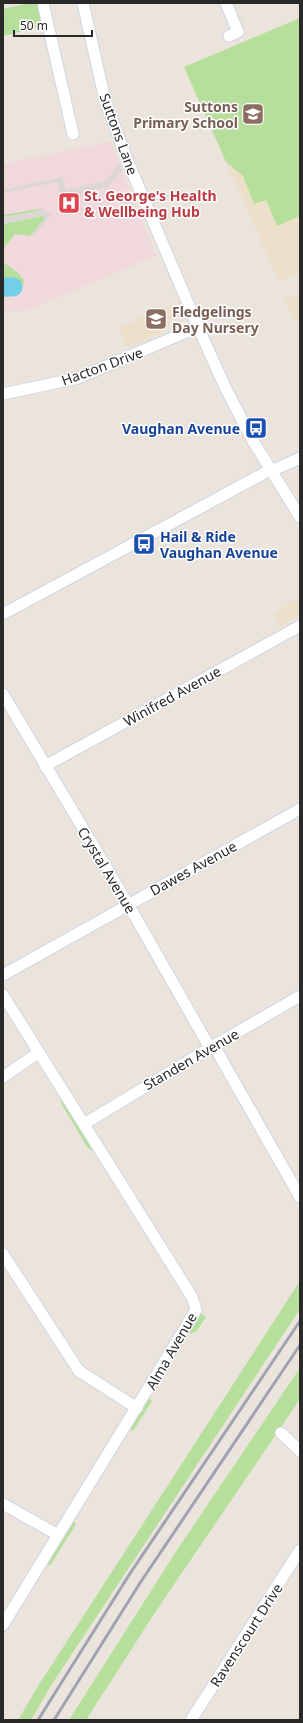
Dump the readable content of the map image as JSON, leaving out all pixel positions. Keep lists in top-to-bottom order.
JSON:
{
  "streets": {
    "street": [
      "Suttons Lane",
      "Hacton Drive",
      "Winifred Avenue",
      "Dawes Avenue",
      "Crystal Avenue",
      "Standen Avenue",
      "Alma Avenue",
      "Ravenscourt Drive"
    ]
  },
  "crossings": [
    ["Suttons Lane", "Hacton Drive"],
    ["Winifred Avenue", "Crystal Avenue"],
    ["Dawes Avenue", "Crystal Avenue"],
    ["Crystal Avenue", "Standen Avenue"],
    ["Standen Avenue", "Alma Avenue"]
  ],
  "places": {
    "school or university": ["Suttons Primary School", "Fledgelings Day Nursery"],
    "hospital": ["St. George's Health & Wellbeing Hub"],
    "bus stop": ["Vaughan Avenue", "Hail & Ride Vaughan Avenue"]
  },
  "scale_bar": "50 m"
}
